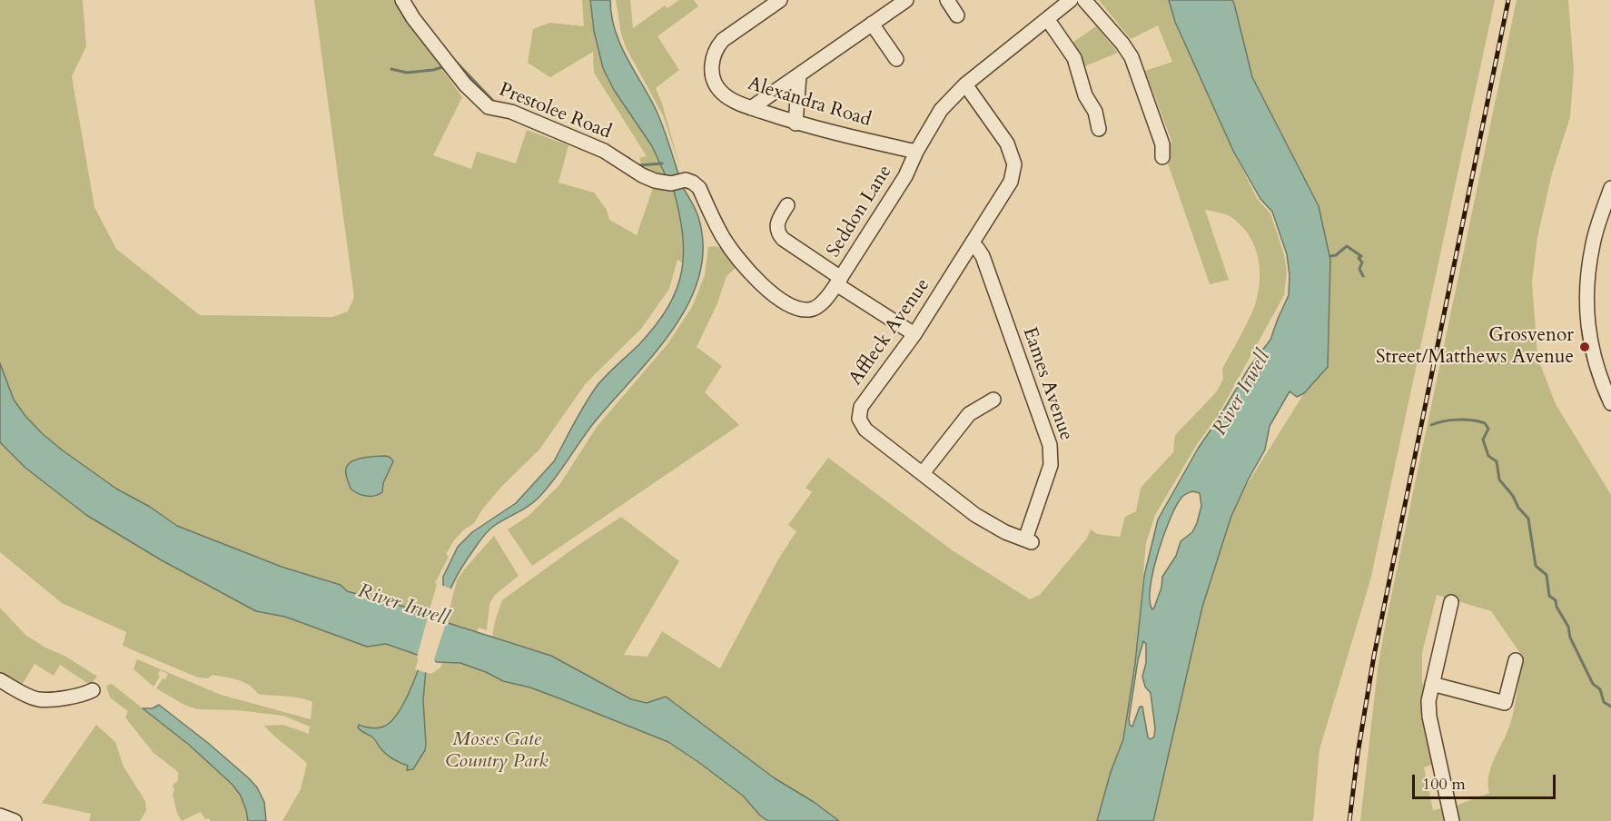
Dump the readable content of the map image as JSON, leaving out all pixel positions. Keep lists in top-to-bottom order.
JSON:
{
  "streets": {
    "street": [
      "Alexandra Road",
      "Prestolee Road",
      "Seddon Lane",
      "Affleck Avenue",
      "Eames Avenue"
    ]
  },
  "crossings": [
    ["Alexandra Road", "Seddon Lane"],
    ["Prestolee Road", "Seddon Lane"],
    ["Seddon Lane", "Affleck Avenue"],
    ["Affleck Avenue", "Eames Avenue"]
  ],
  "water": ["River Irwell"],
  "parks": ["Moses Gate Country Park"],
  "places": ["Grosvenor Street/Matthews Avenue"],
  "scale_bar": "100 m"
}
